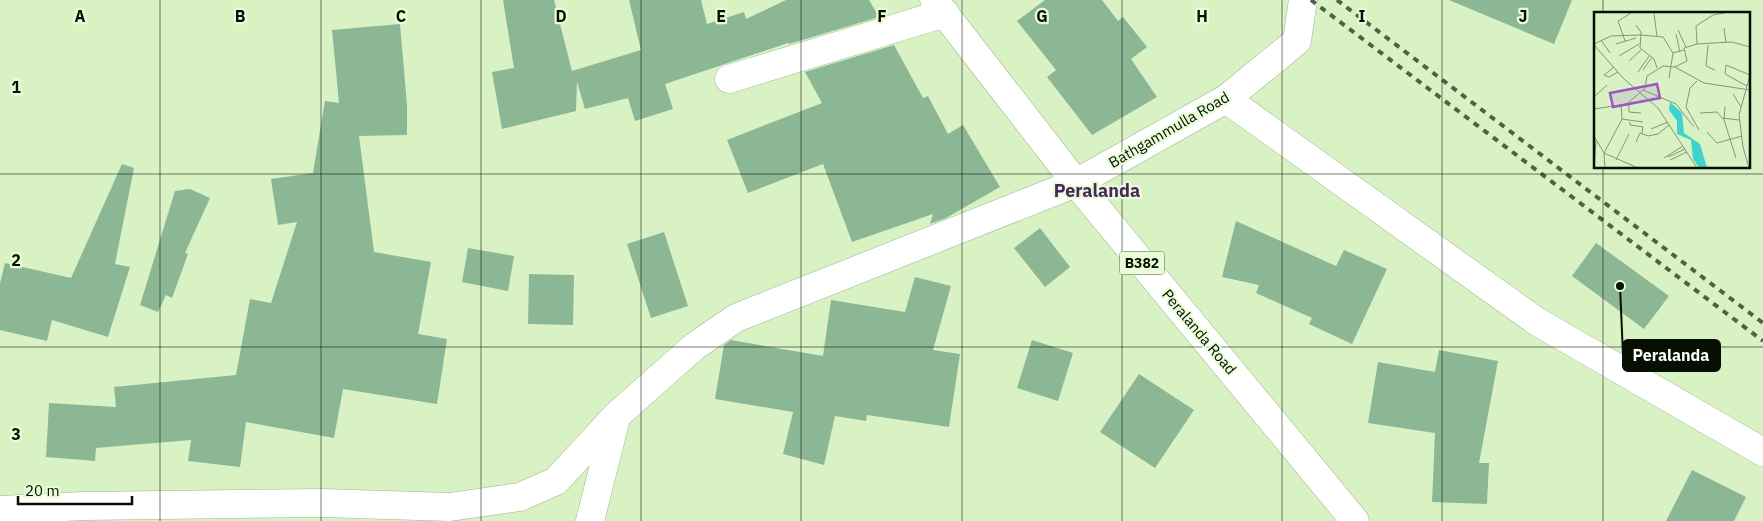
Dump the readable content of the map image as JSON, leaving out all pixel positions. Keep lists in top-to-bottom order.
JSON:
{
  "streets": {
    "street": ["Bathgammulla Road", "B382", "Peralanda Road"]
  },
  "crossings": [
    ["Bathgammulla Road", "Peralanda Road"]
  ],
  "districts": ["Peralanda"],
  "places": ["Peralanda"],
  "scale_bar": "20 m",
  "grid": {
    "columns": [
      "A",
      "B",
      "C",
      "D",
      "E",
      "F",
      "G",
      "H",
      "I",
      "J"
    ],
    "rows": ["1", "2", "3"]
  }
}
